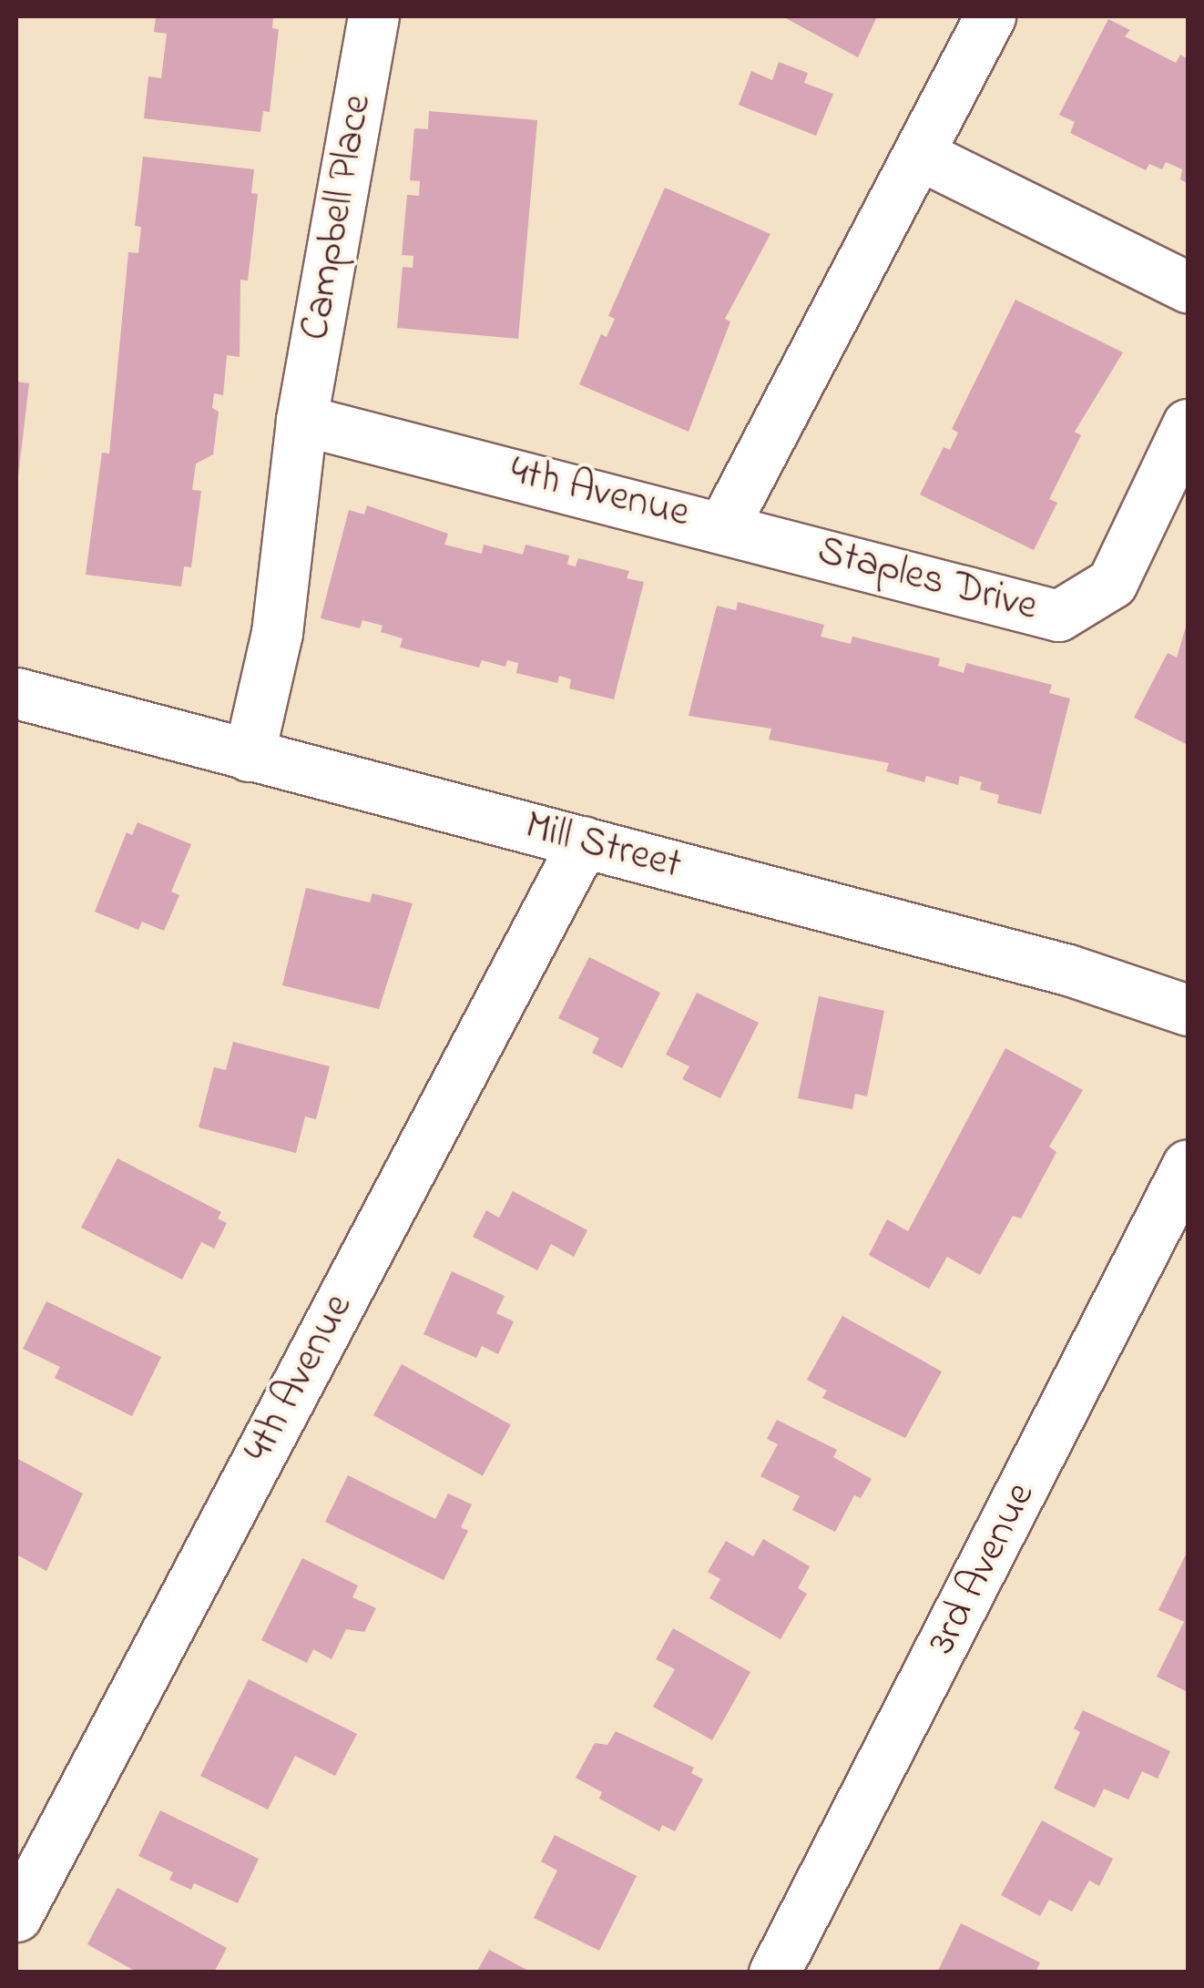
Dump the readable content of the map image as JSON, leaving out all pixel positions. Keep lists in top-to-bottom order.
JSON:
{
  "streets": {
    "street": [
      "Campbell Place",
      "4th Avenue",
      "Staples Drive",
      "Mill Street",
      "3rd Avenue"
    ]
  },
  "crossings": [
    ["Campbell Place", "4th Avenue"],
    ["4th Avenue", "Staples Drive"],
    ["4th Avenue", "Mill Street"]
  ]
}
